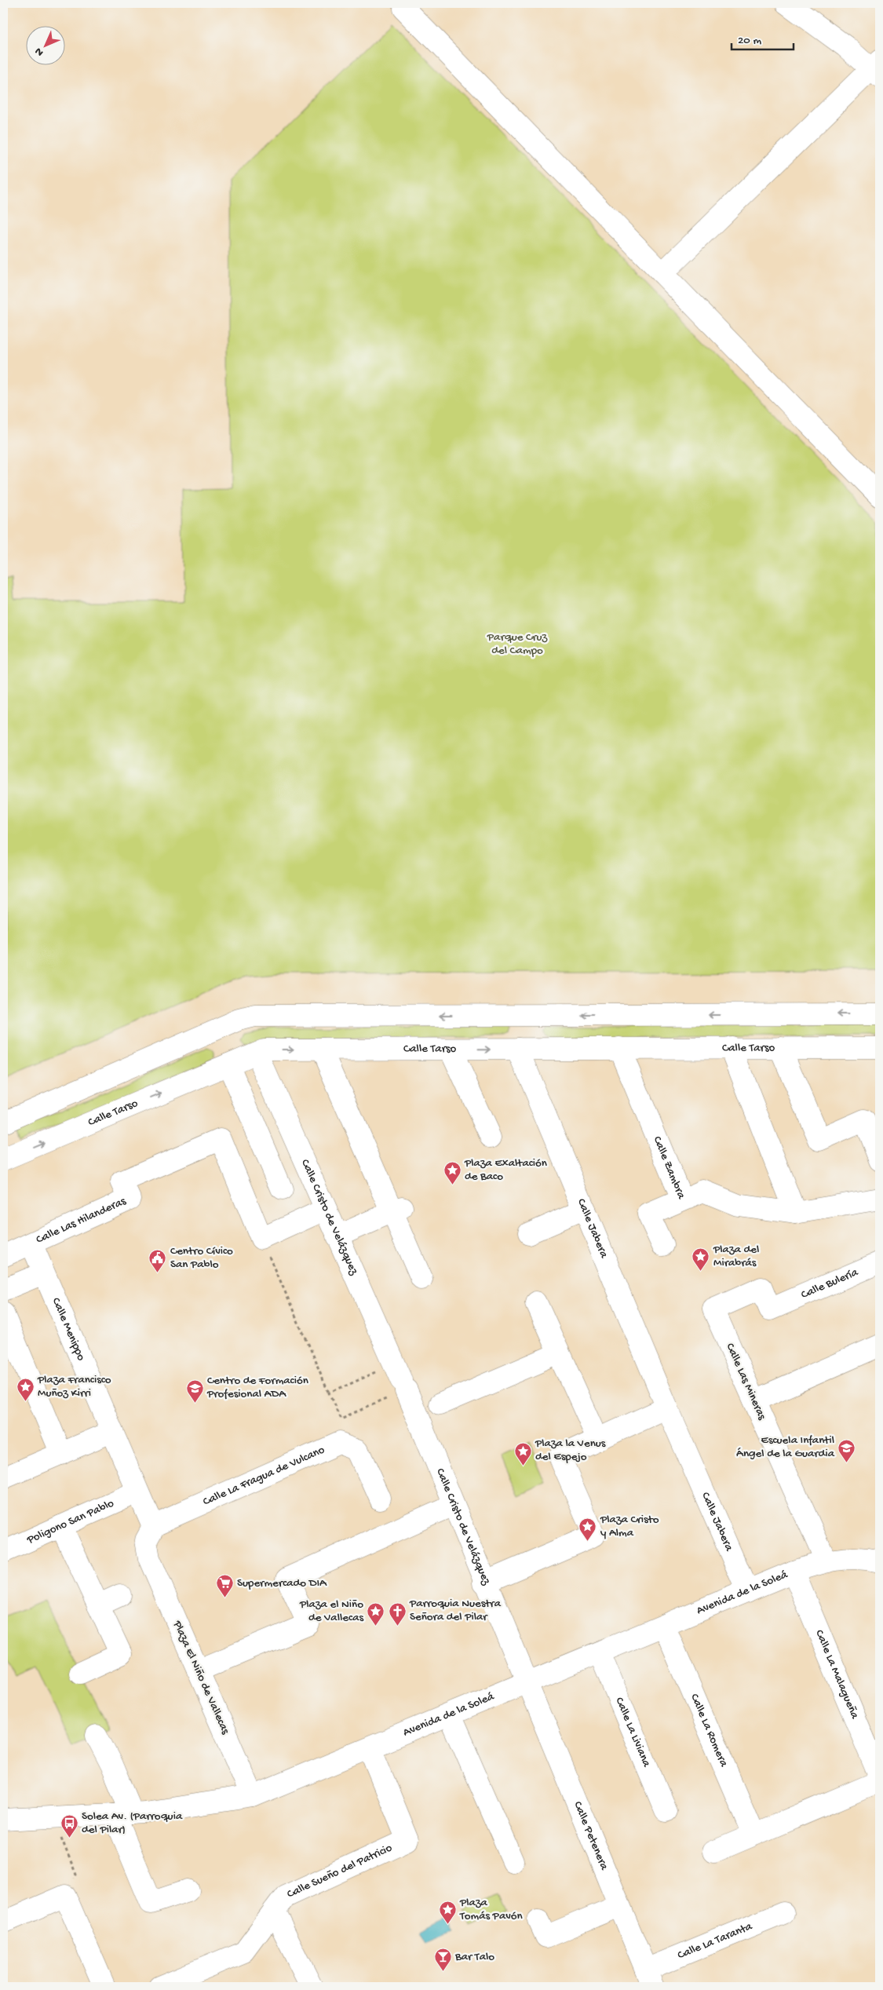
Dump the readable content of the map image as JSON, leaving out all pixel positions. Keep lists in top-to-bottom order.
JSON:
{
  "streets": {
    "street": [
      "Calle Tarso",
      "Calle Zambra",
      "Calle Cristo de Velázquez",
      "Calle Las Hilanderas",
      "Calle Jabera",
      "Calle Bulería",
      "Calle Menippo",
      "Calle Las Mineras",
      "Calle La Fragua de Vulcano",
      "Poligono San Pablo",
      "Avenida de la Soleá",
      "Calle La Malagueña",
      "Plaza El Niño de Vallecas",
      "Calle La Romera",
      "Calle La Liviana",
      "Calle Petenera",
      "Calle Sueño del Patricio",
      "Calle La Taranta"
    ]
  },
  "crossings": [
    ["Calle Tarso", "Calle Zambra"],
    ["Calle Tarso", "Calle Cristo de Velázquez"],
    ["Calle Tarso", "Calle Jabera"],
    ["Calle Cristo de Velázquez", "Avenida de la Soleá"],
    ["Calle Cristo de Velázquez", "Calle Petenera"],
    ["Calle Las Hilanderas", "Calle Menippo"],
    ["Calle Jabera", "Avenida de la Soleá"],
    ["Calle Bulería", "Calle Las Mineras"],
    ["Calle Menippo", "Calle La Fragua de Vulcano"],
    ["Calle Menippo", "Poligono San Pablo"],
    ["Calle Menippo", "Plaza El Niño de Vallecas"],
    ["Calle Las Mineras", "Avenida de la Soleá"],
    ["Calle La Fragua de Vulcano", "Plaza El Niño de Vallecas"],
    ["Avenida de la Soleá", "Calle La Malagueña"],
    ["Avenida de la Soleá", "Plaza El Niño de Vallecas"],
    ["Avenida de la Soleá", "Calle La Romera"],
    ["Avenida de la Soleá", "Calle La Liviana"],
    ["Avenida de la Soleá", "Calle Petenera"],
    ["Avenida de la Soleá", "Calle Sueño del Patricio"],
    ["Calle Petenera", "Calle La Taranta"]
  ],
  "parks": ["Parque Cruz del Campo"],
  "places": {
    "place": [
      "Plaza Exaltación de Baco",
      "Plaza del Mirabrás",
      "Plaza Francisco Muñoz Kirri",
      "Plaza la Venus del Espejo",
      "Plaza Cristo y Alma",
      "Plaza el Niño de Vallecas",
      "Plaza Tomás Pavón"
    ],
    "public building": ["Centro Cívico San Pablo"],
    "school or university": ["Centro de Formación Profesional ADA", "Escuela Infantil Ángel de la Guardia"],
    "supermarket": ["Supermercado DIA"],
    "church": ["Parroquia Nuestra Señora del Pilar"],
    "bus stop": ["Solea Av. (Parroquia del Pilar)"],
    "bar": ["Bar Talo"]
  },
  "scale_bar": "20 m",
  "north": "bottom left"
}
